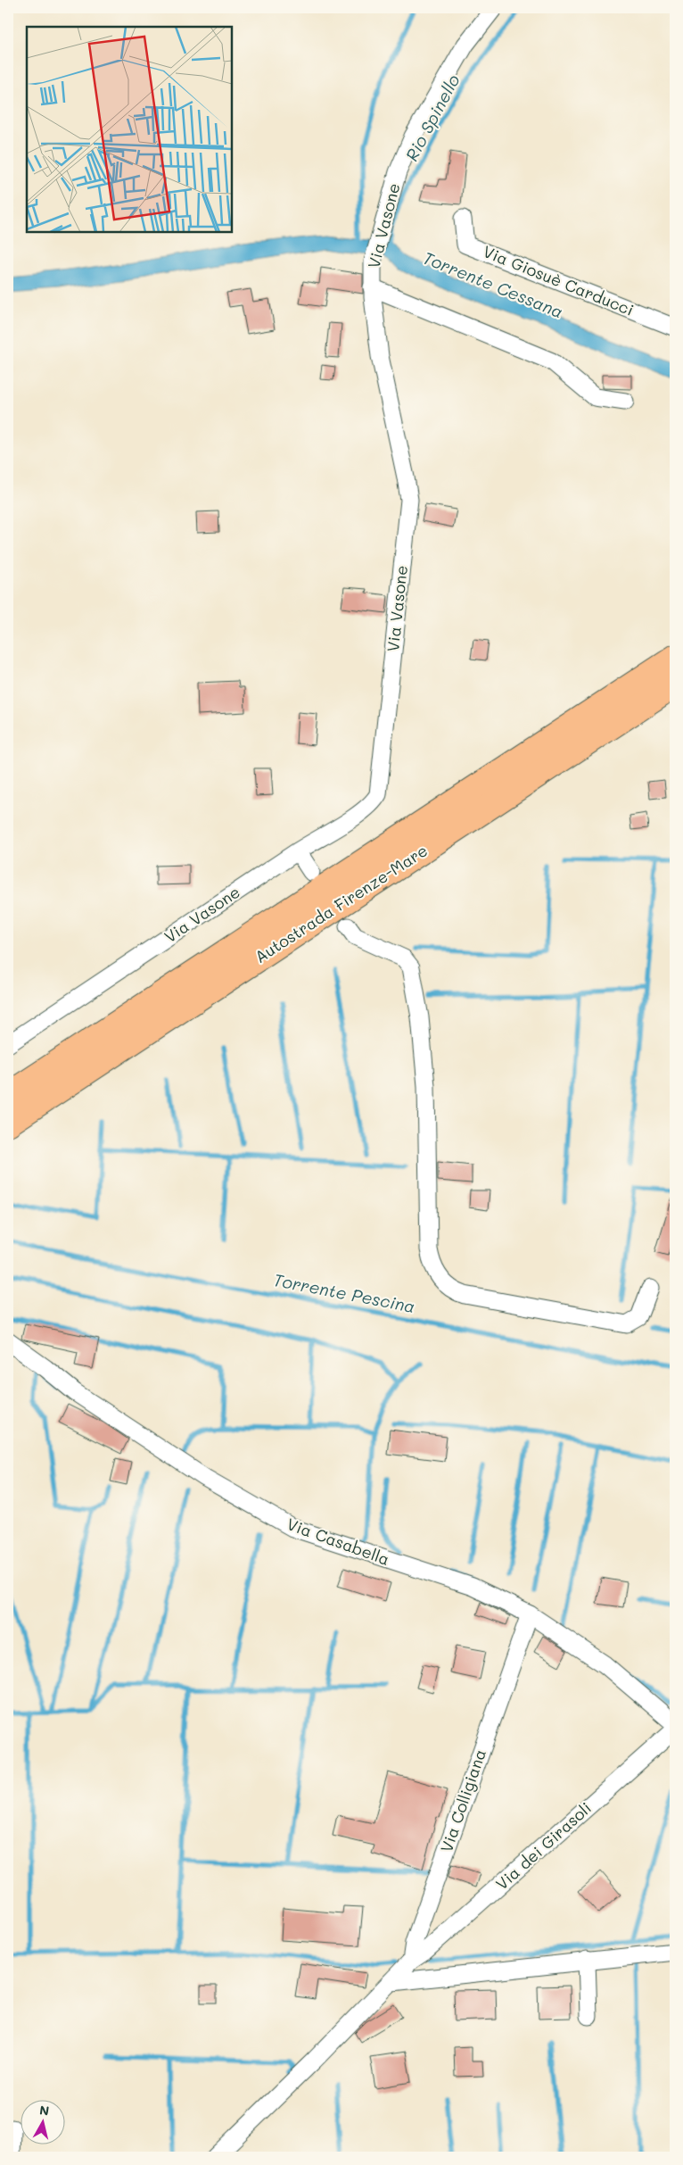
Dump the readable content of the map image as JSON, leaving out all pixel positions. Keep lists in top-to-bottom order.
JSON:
{
  "streets": {
    "highway": ["Autostrada Firenze-Mare"],
    "street": [
      "Via Vasone",
      "Via Giosuè Carducci",
      "Via Casabella",
      "Via Colligiana",
      "Via dei Girasoli"
    ]
  },
  "crossings": [
    ["Via Casabella", "Via Colligiana"],
    ["Via Colligiana", "Via dei Girasoli"]
  ],
  "water": ["Rio Spinello", "Torrente Cessana", "Torrente Pescina"],
  "north": "top"
}
